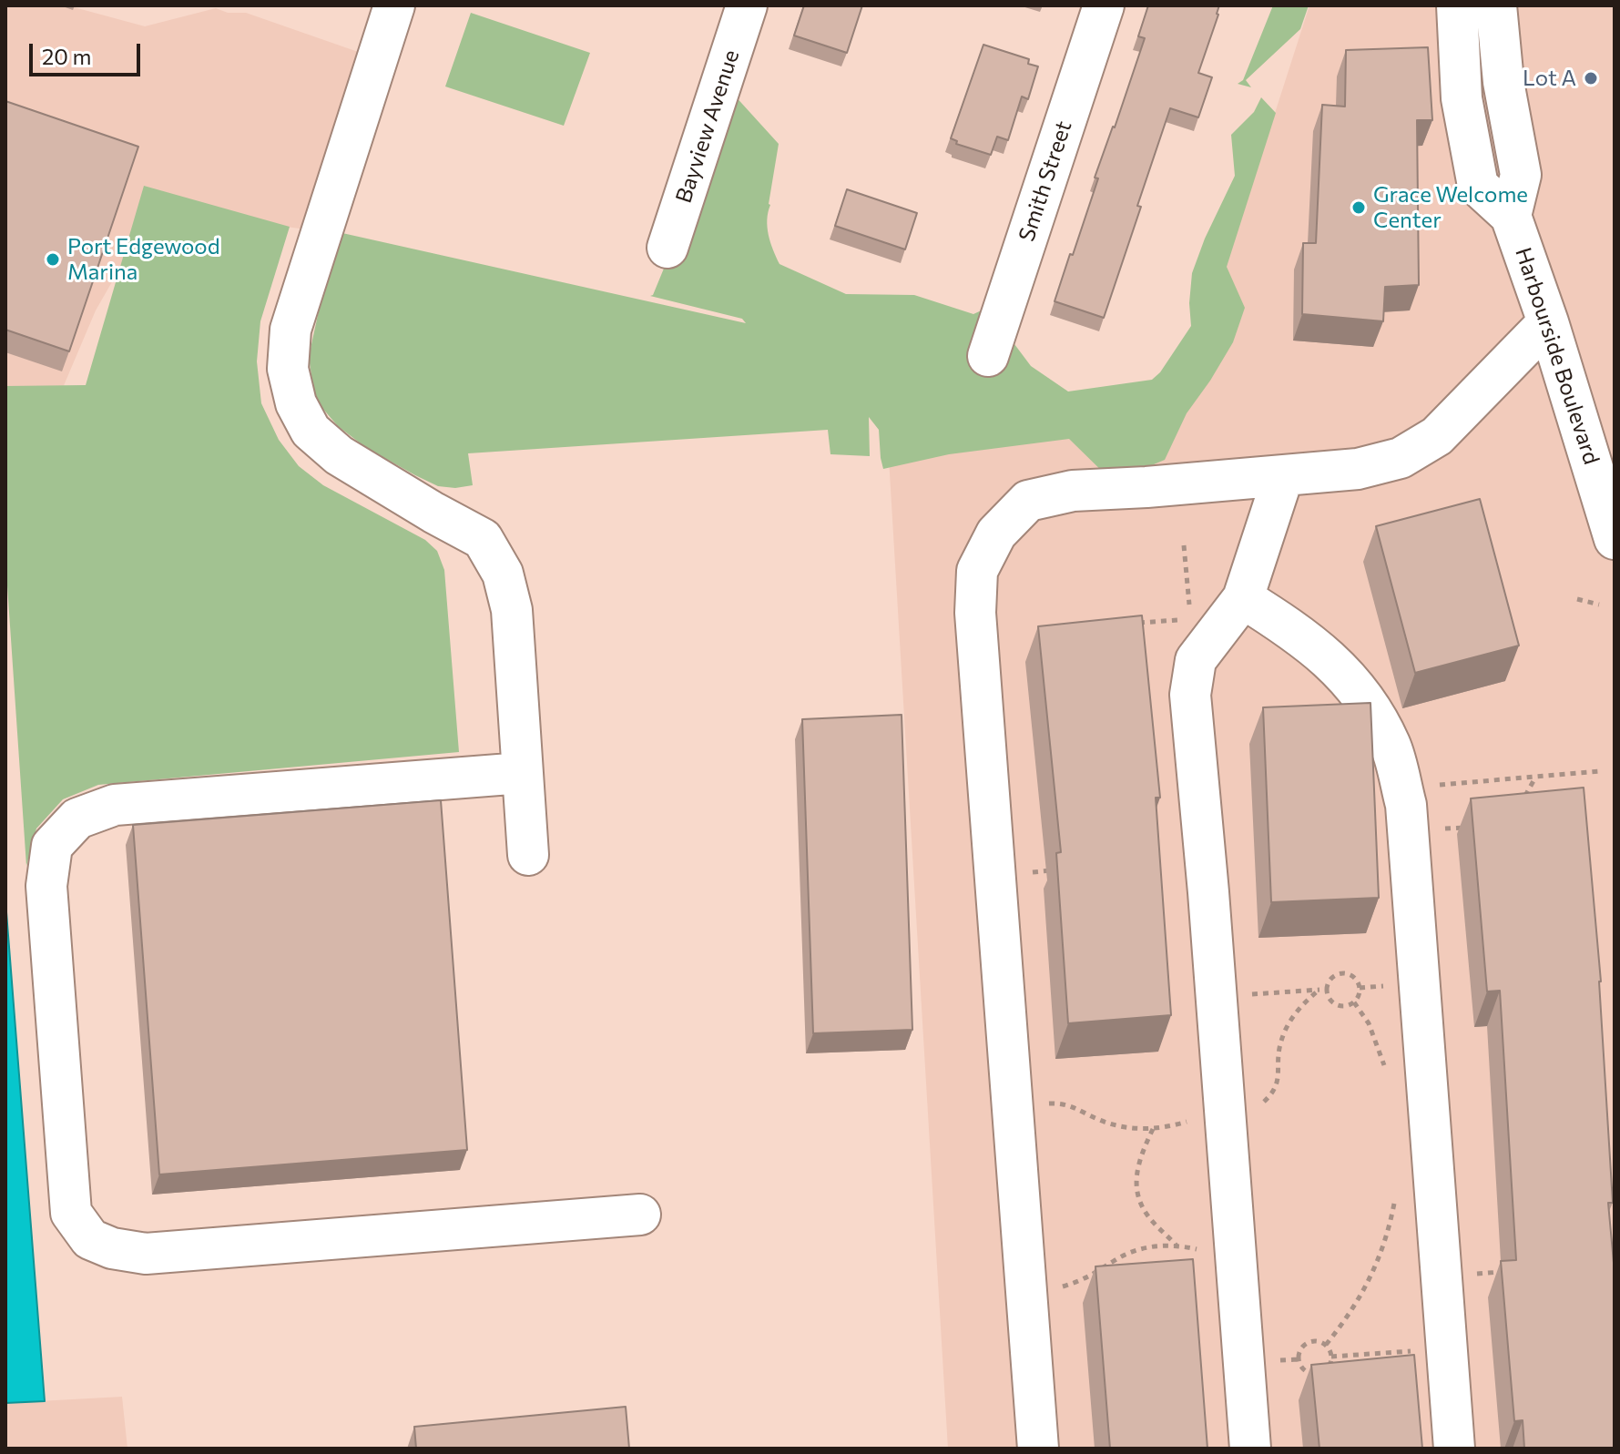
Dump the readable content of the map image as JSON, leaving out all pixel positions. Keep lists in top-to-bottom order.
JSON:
{
  "streets": {
    "street": ["Bayview Avenue", "Smith Street", "Harbourside Boulevard"]
  },
  "places": ["Lot A", "Grace Welcome Center", "Port Edgewood Marina"],
  "scale_bar": "20 m"
}
